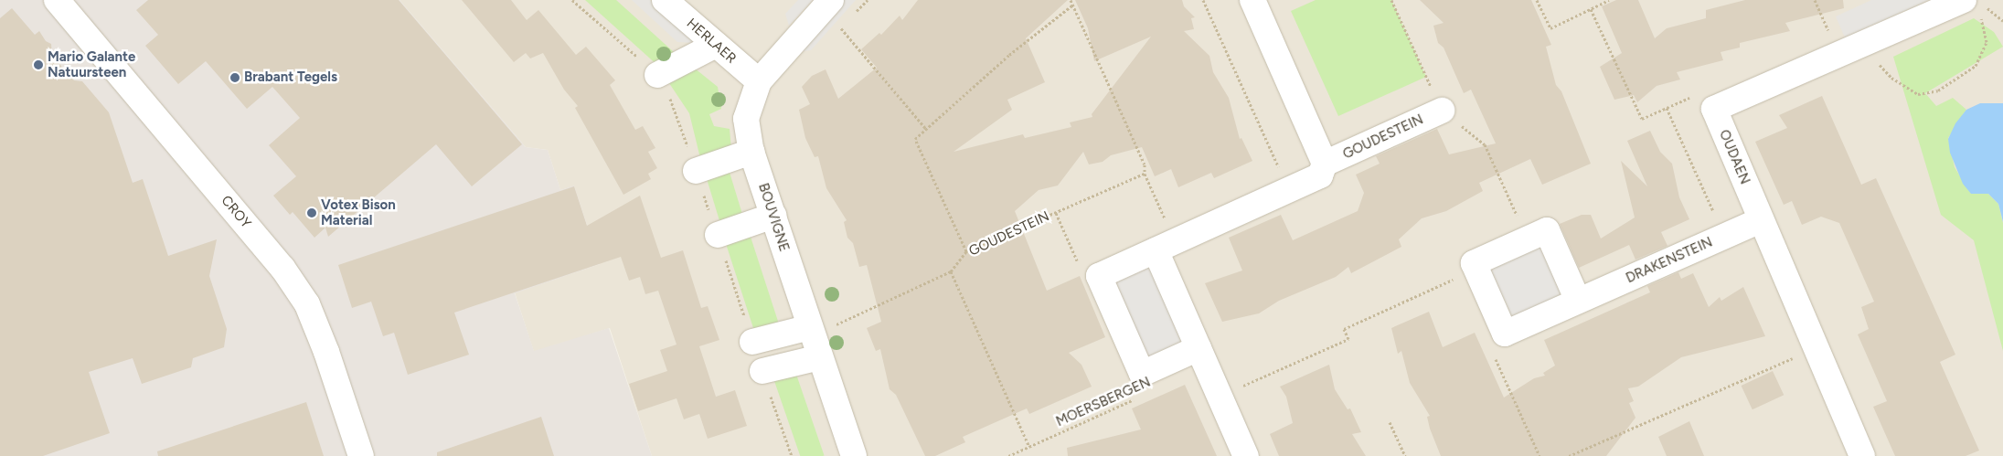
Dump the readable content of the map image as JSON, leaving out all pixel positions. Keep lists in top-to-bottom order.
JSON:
{
  "streets": {
    "street": [
      "HERLAER",
      "GOUDESTEIN",
      "OUDAEN",
      "CROY",
      "BOUVIGNE",
      "DRAKENSTEIN"
    ],
    "path": ["MOERSBERGEN"]
  },
  "crossings": [
    ["HERLAER", "BOUVIGNE"],
    ["GOUDESTEIN", "BOUVIGNE"],
    ["OUDAEN", "DRAKENSTEIN"]
  ],
  "places": ["Mario Galante Natuursteen", "Brabant Tegels", "Votex Bison Material"]
}
